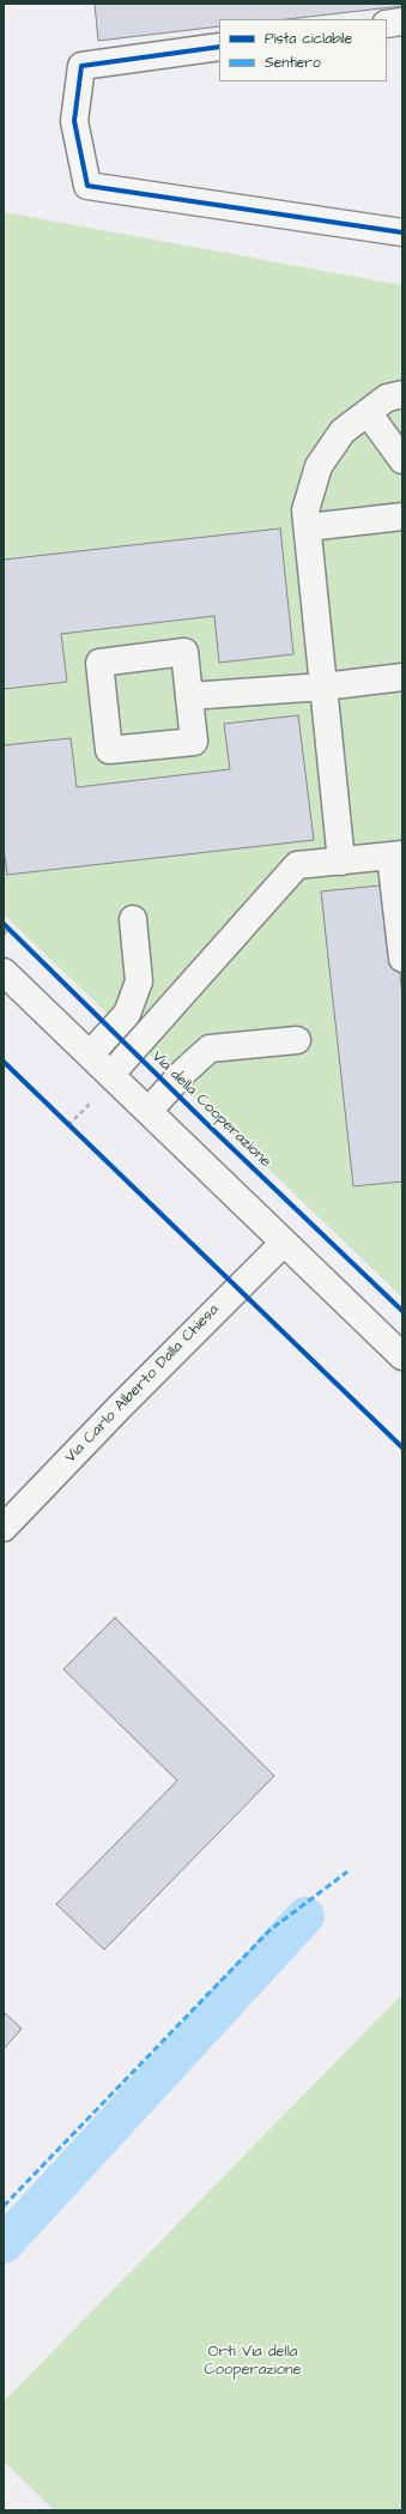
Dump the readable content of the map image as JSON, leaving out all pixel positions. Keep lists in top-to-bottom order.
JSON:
{
  "streets": {
    "street": ["Via Carlo Alberto Dalla Chiesa"],
    "cycle path": ["Via della Cooperazione"]
  },
  "parks": ["Orti Via della Cooperazione"],
  "legend": ["Pista ciclabile", "Sentiero"]
}
